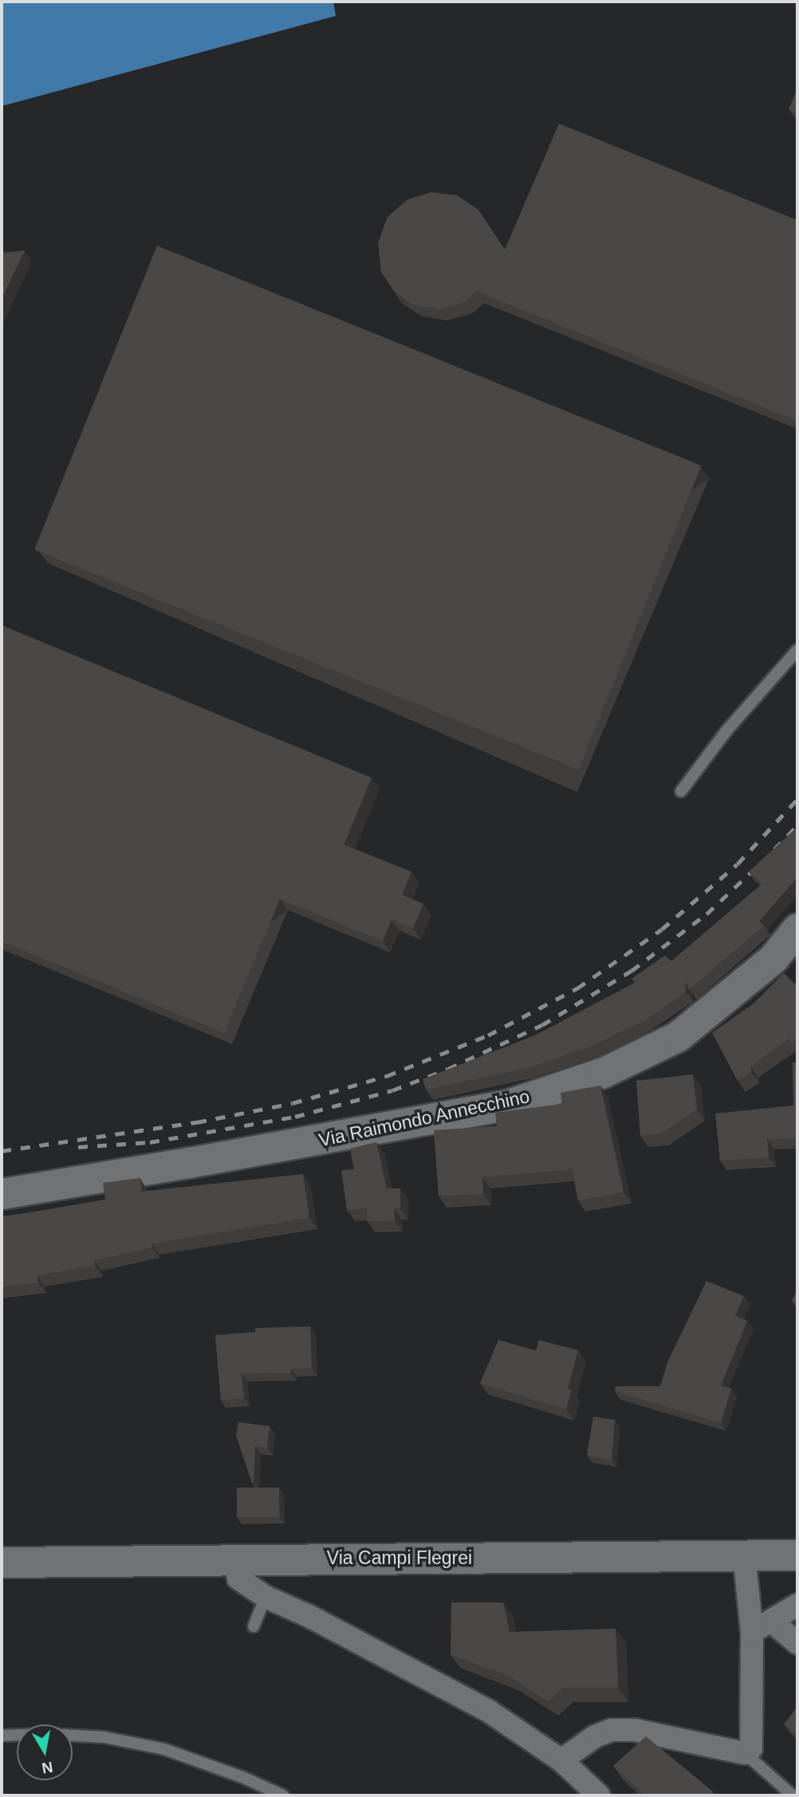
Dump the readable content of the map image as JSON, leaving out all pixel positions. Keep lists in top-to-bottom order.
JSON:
{
  "streets": {
    "street": ["Via Raimondo Annecchino", "Via Campi Flegrei"]
  },
  "north": "bottom"
}
